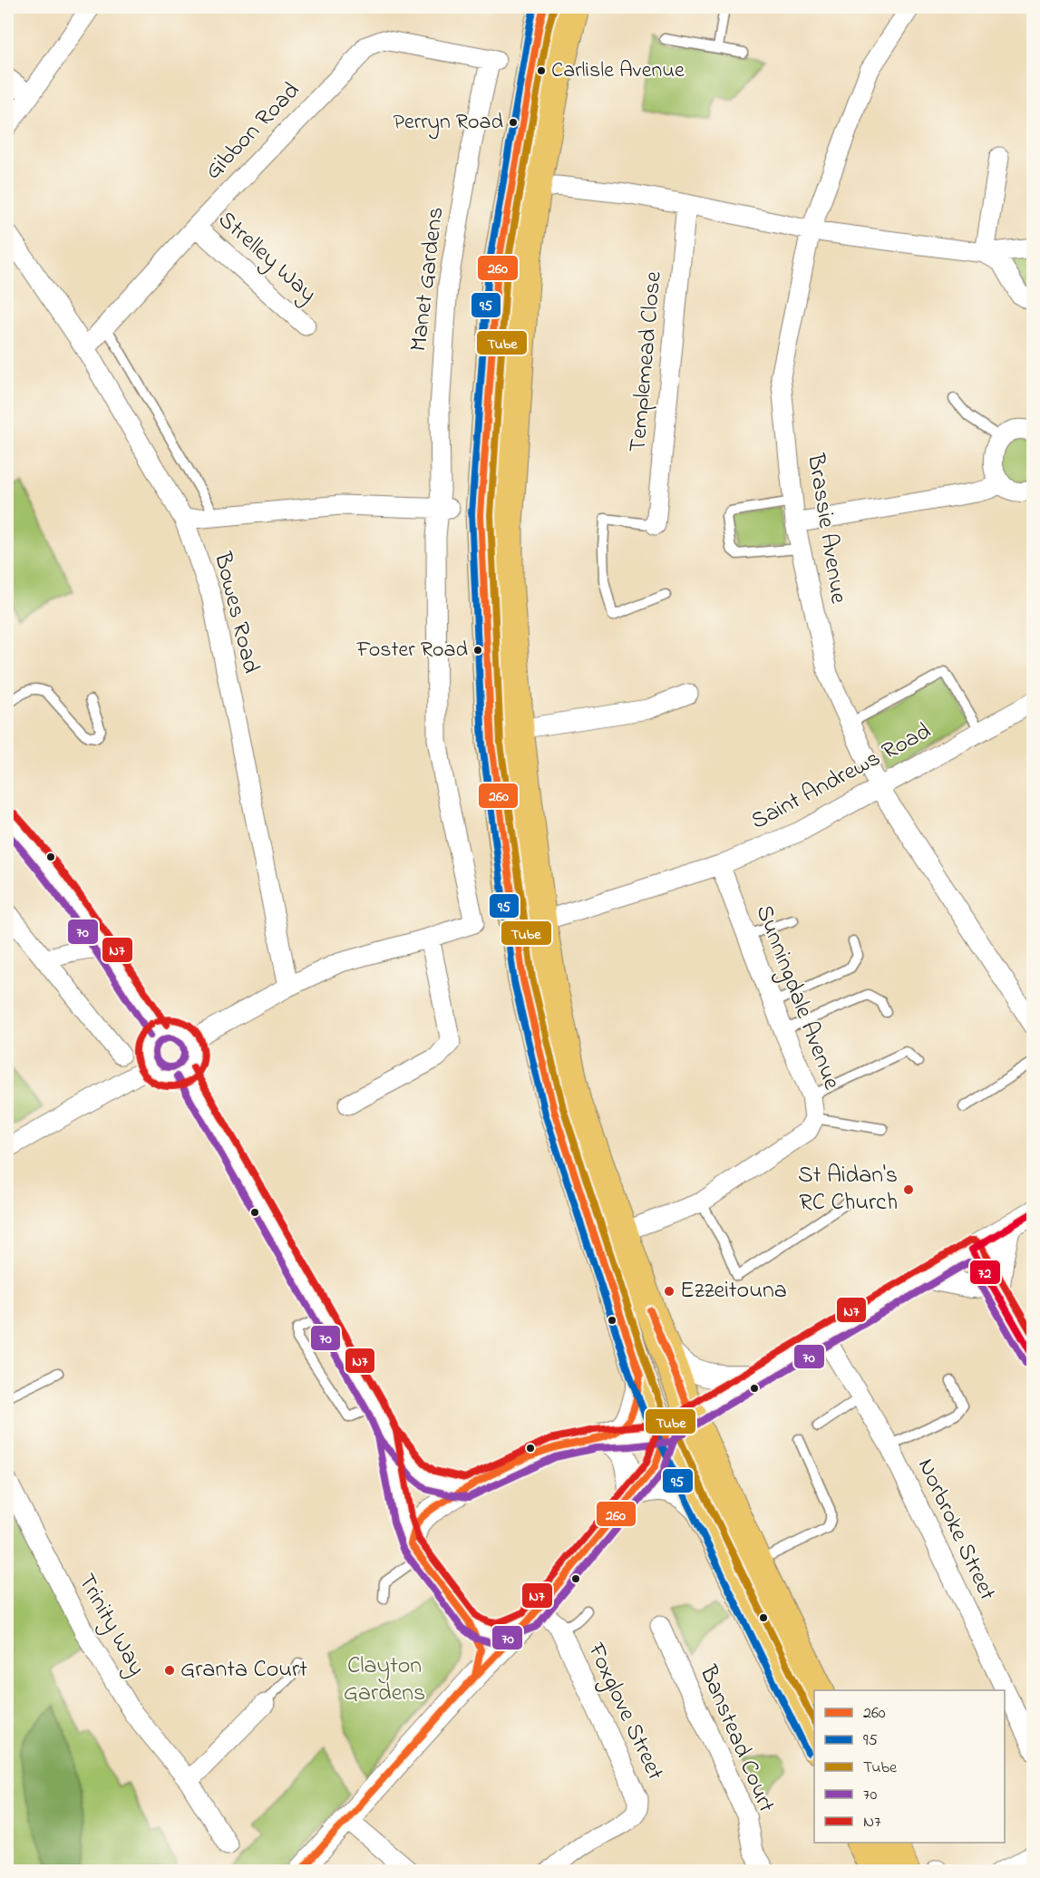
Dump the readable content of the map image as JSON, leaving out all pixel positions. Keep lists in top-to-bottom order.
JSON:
{
  "streets": {
    "street": [
      "Gibbon Road",
      "Strelley Way",
      "Manet Gardens",
      "Templemead Close",
      "Brassie Avenue",
      "Bowes Road",
      "Saint Andrews Road",
      "Sunningdale Avenue",
      "Norbroke Street",
      "Trinity Way",
      "Foxglove Street",
      "Banstead Court"
    ]
  },
  "crossings": [
    ["Gibbon Road", "Strelley Way"],
    ["Gibbon Road", "Manet Gardens"],
    ["Gibbon Road", "Bowes Road"],
    ["Brassie Avenue", "Saint Andrews Road"],
    ["Saint Andrews Road", "Sunningdale Avenue"]
  ],
  "parks": ["Clayton Gardens"],
  "places": [
    "Carlisle Avenue",
    "Perryn Road",
    "Foster Road",
    "St Aidan's RC Church",
    "Ezzeitouna",
    "Granta Court"
  ],
  "lines": [
    "transit line 260",
    "transit line 95",
    "transit line Tube",
    "transit line N7",
    "transit line 70",
    "transit line 72"
  ],
  "legend": [
    "260",
    "95",
    "Tube",
    "70",
    "N7"
  ]
}
